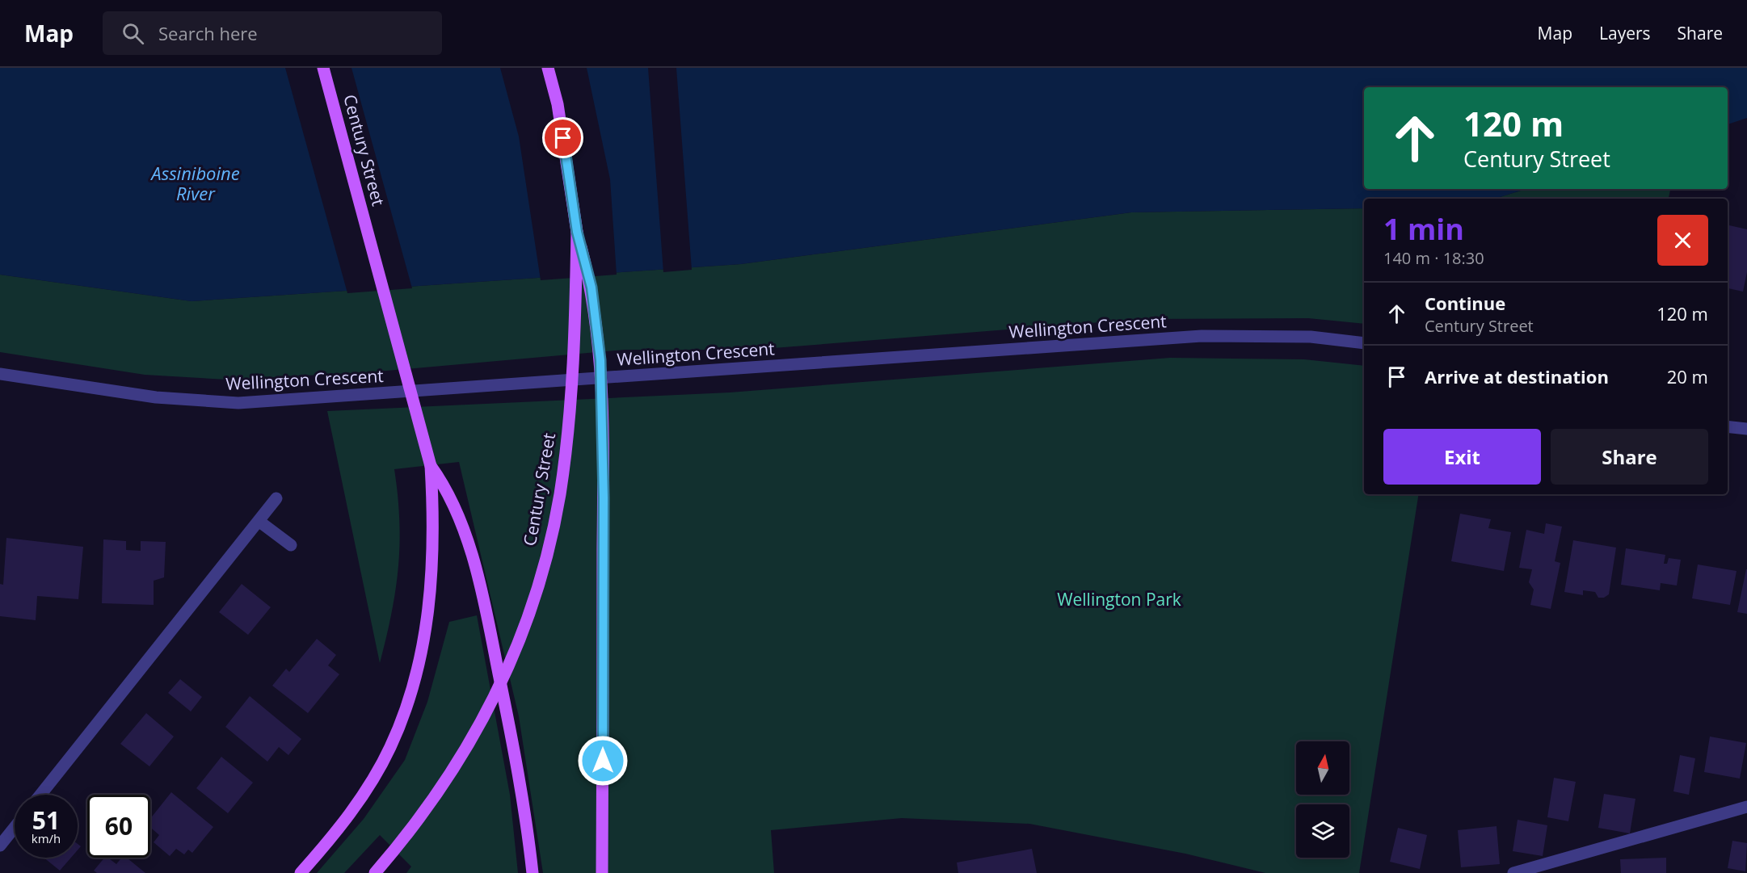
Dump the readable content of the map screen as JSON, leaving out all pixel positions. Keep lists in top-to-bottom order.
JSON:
{
  "streets": {
    "main road": ["Century Street"],
    "street": ["Wellington Crescent"]
  },
  "water": ["Assiniboine River"],
  "parks": ["Wellington Park"],
  "north": "top",
  "page": {
    "header": "Map",
    "search": "Search here",
    "nav": ["Map", "Layers", "Share"],
    "turn": ["120 m", "Century Street"],
    "heading": ["1 min", "140 m · 18:30"],
    "list": [
      {
        "name": "Continue",
        "note": "Century Street",
        "value": "120 m"
      },
      {
        "name": "Arrive at destination",
        "value": "20 m"
      }
    ],
    "buttons": ["Exit", "Share"],
    "speed": "51 km/h",
    "limit": "60"
  }
}
